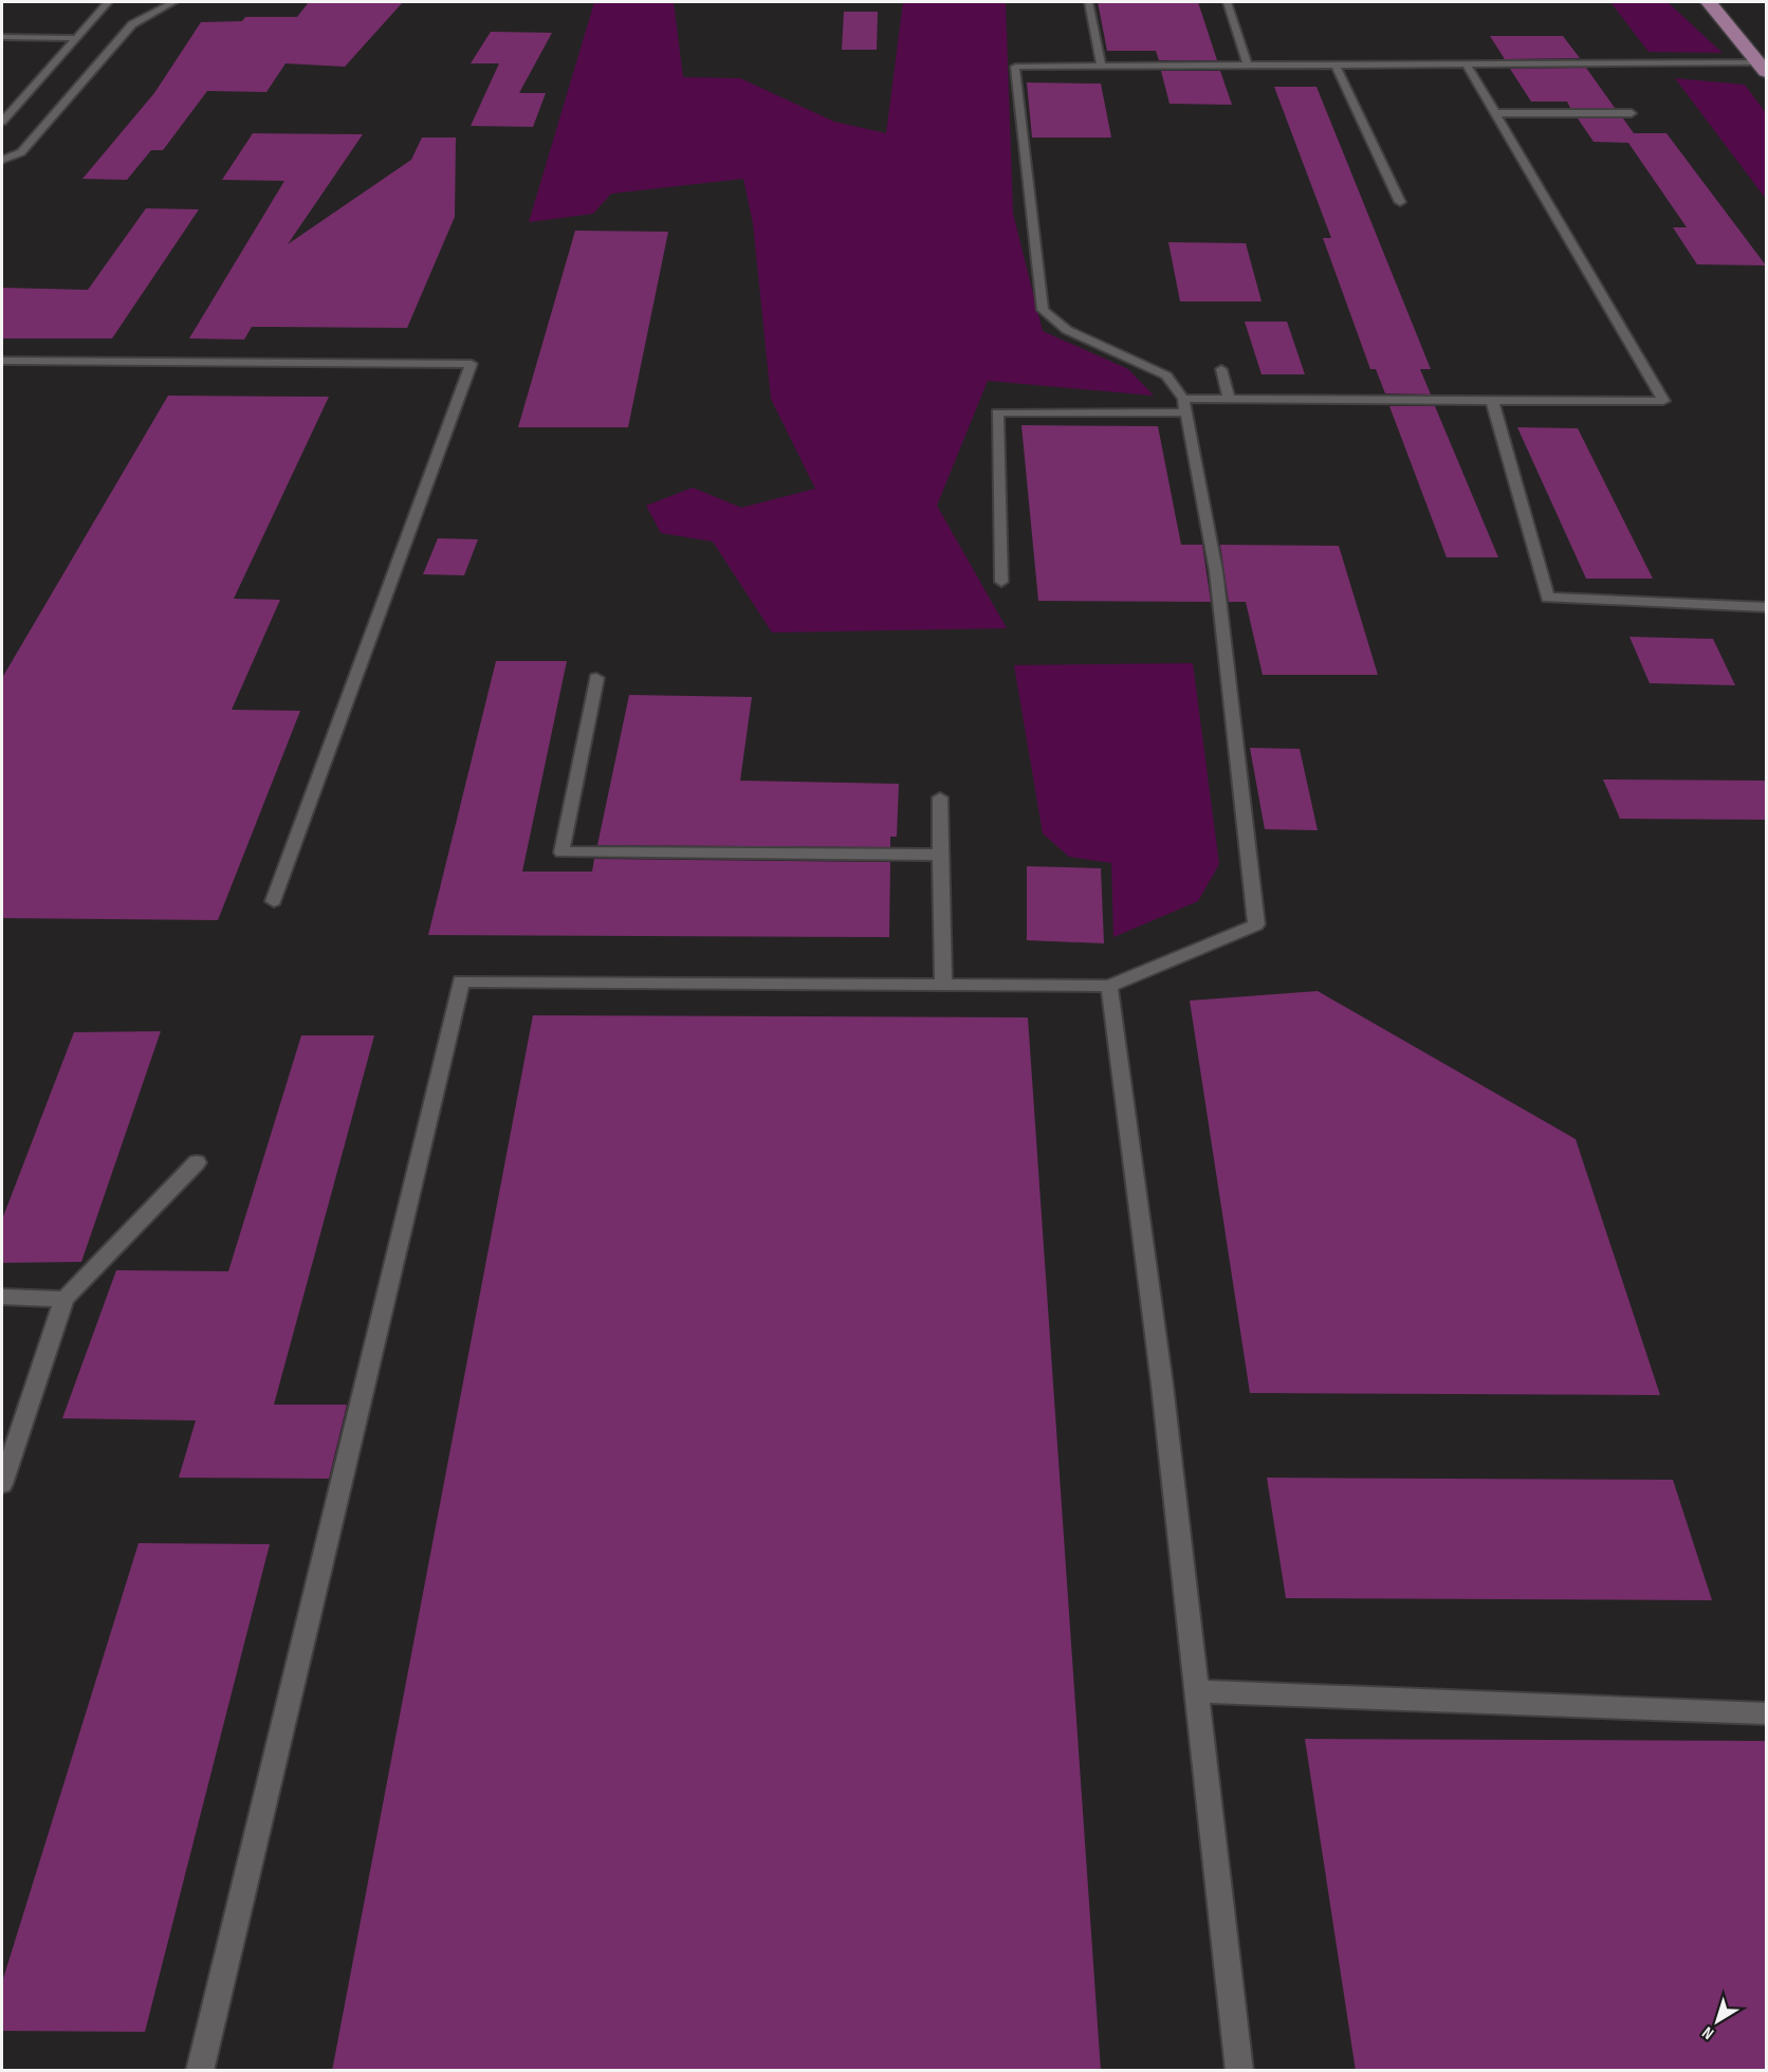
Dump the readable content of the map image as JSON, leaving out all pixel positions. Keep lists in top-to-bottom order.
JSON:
{
  "north": "bottom left"
}
